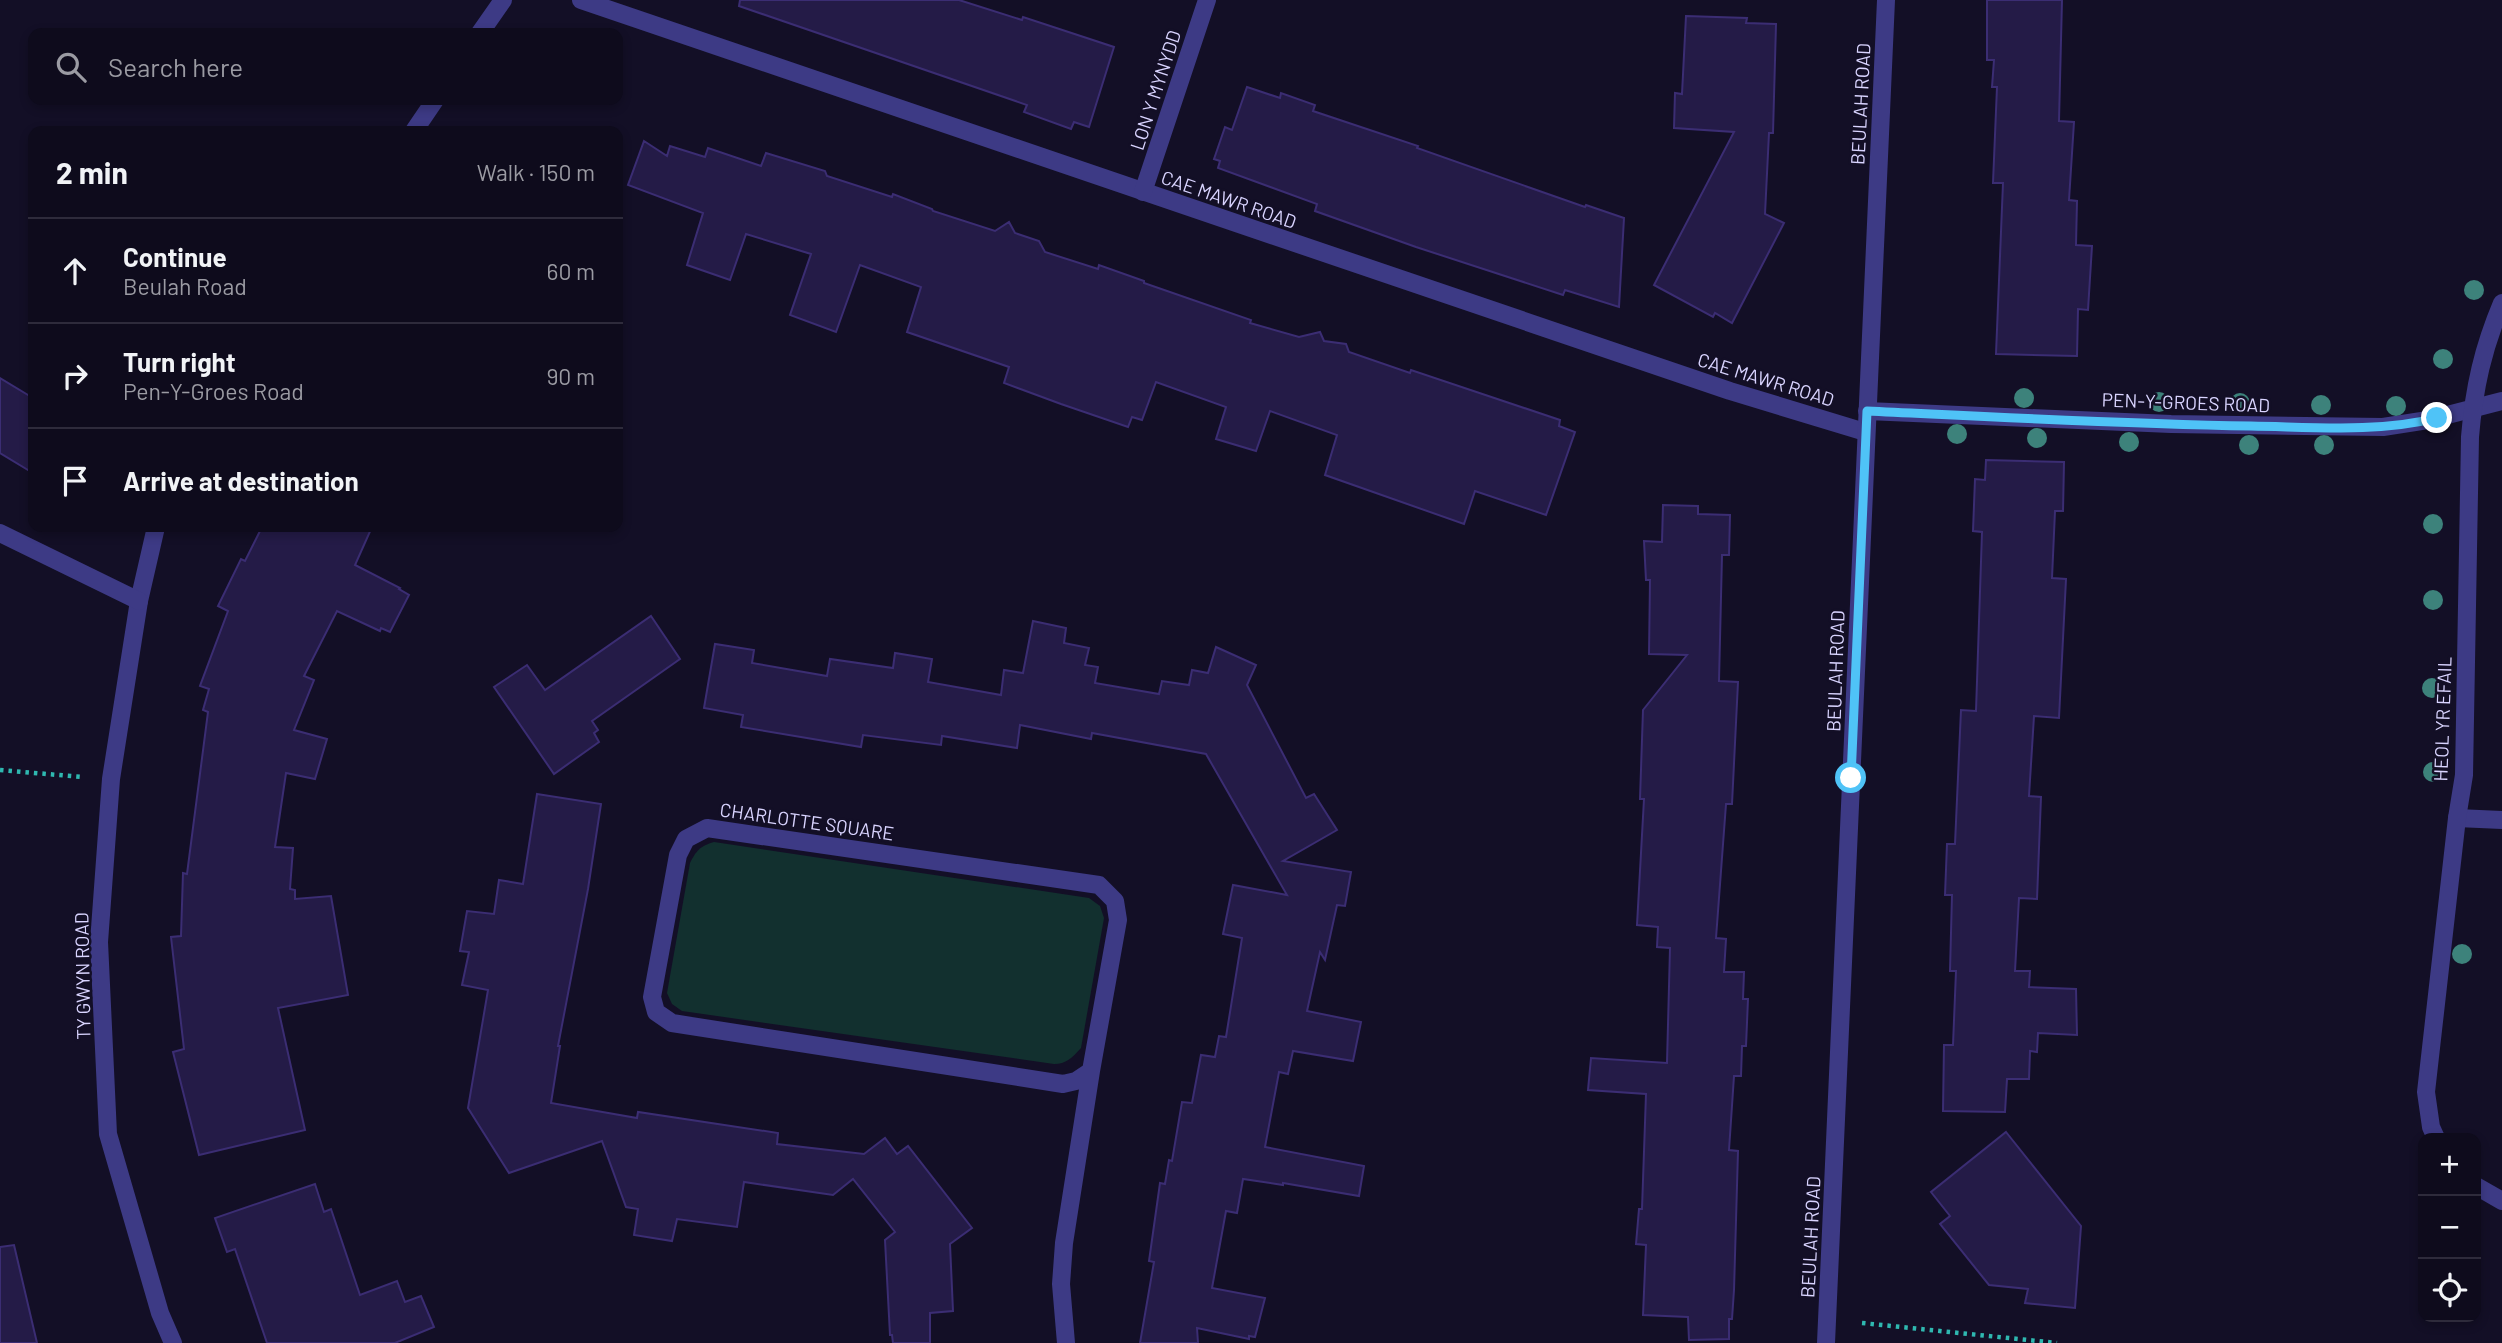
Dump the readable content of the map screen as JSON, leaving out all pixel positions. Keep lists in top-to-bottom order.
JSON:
{
  "streets": {
    "street": [
      "LON Y MYNYDD",
      "BEULAH ROAD",
      "CAE MAWR ROAD",
      "PEN-Y-GROES ROAD",
      "HEOL YR EFAIL",
      "CHARLOTTE SQUARE",
      "TY GWYN ROAD"
    ]
  },
  "crossings": [
    ["LON Y MYNYDD", "CAE MAWR ROAD"],
    ["BEULAH ROAD", "CAE MAWR ROAD"],
    ["BEULAH ROAD", "PEN-Y-GROES ROAD"],
    ["PEN-Y-GROES ROAD", "HEOL YR EFAIL"]
  ],
  "page": {
    "search": "Search here",
    "heading": ["2 min", "Walk · 150 m"],
    "list": [
      ["Continue", "Beulah Road", "60 m"],
      ["Turn right", "Pen-Y-Groes Road", "90 m"],
      "Arrive at destination"
    ],
    "map_buttons": ["+", "−"]
  }
}
